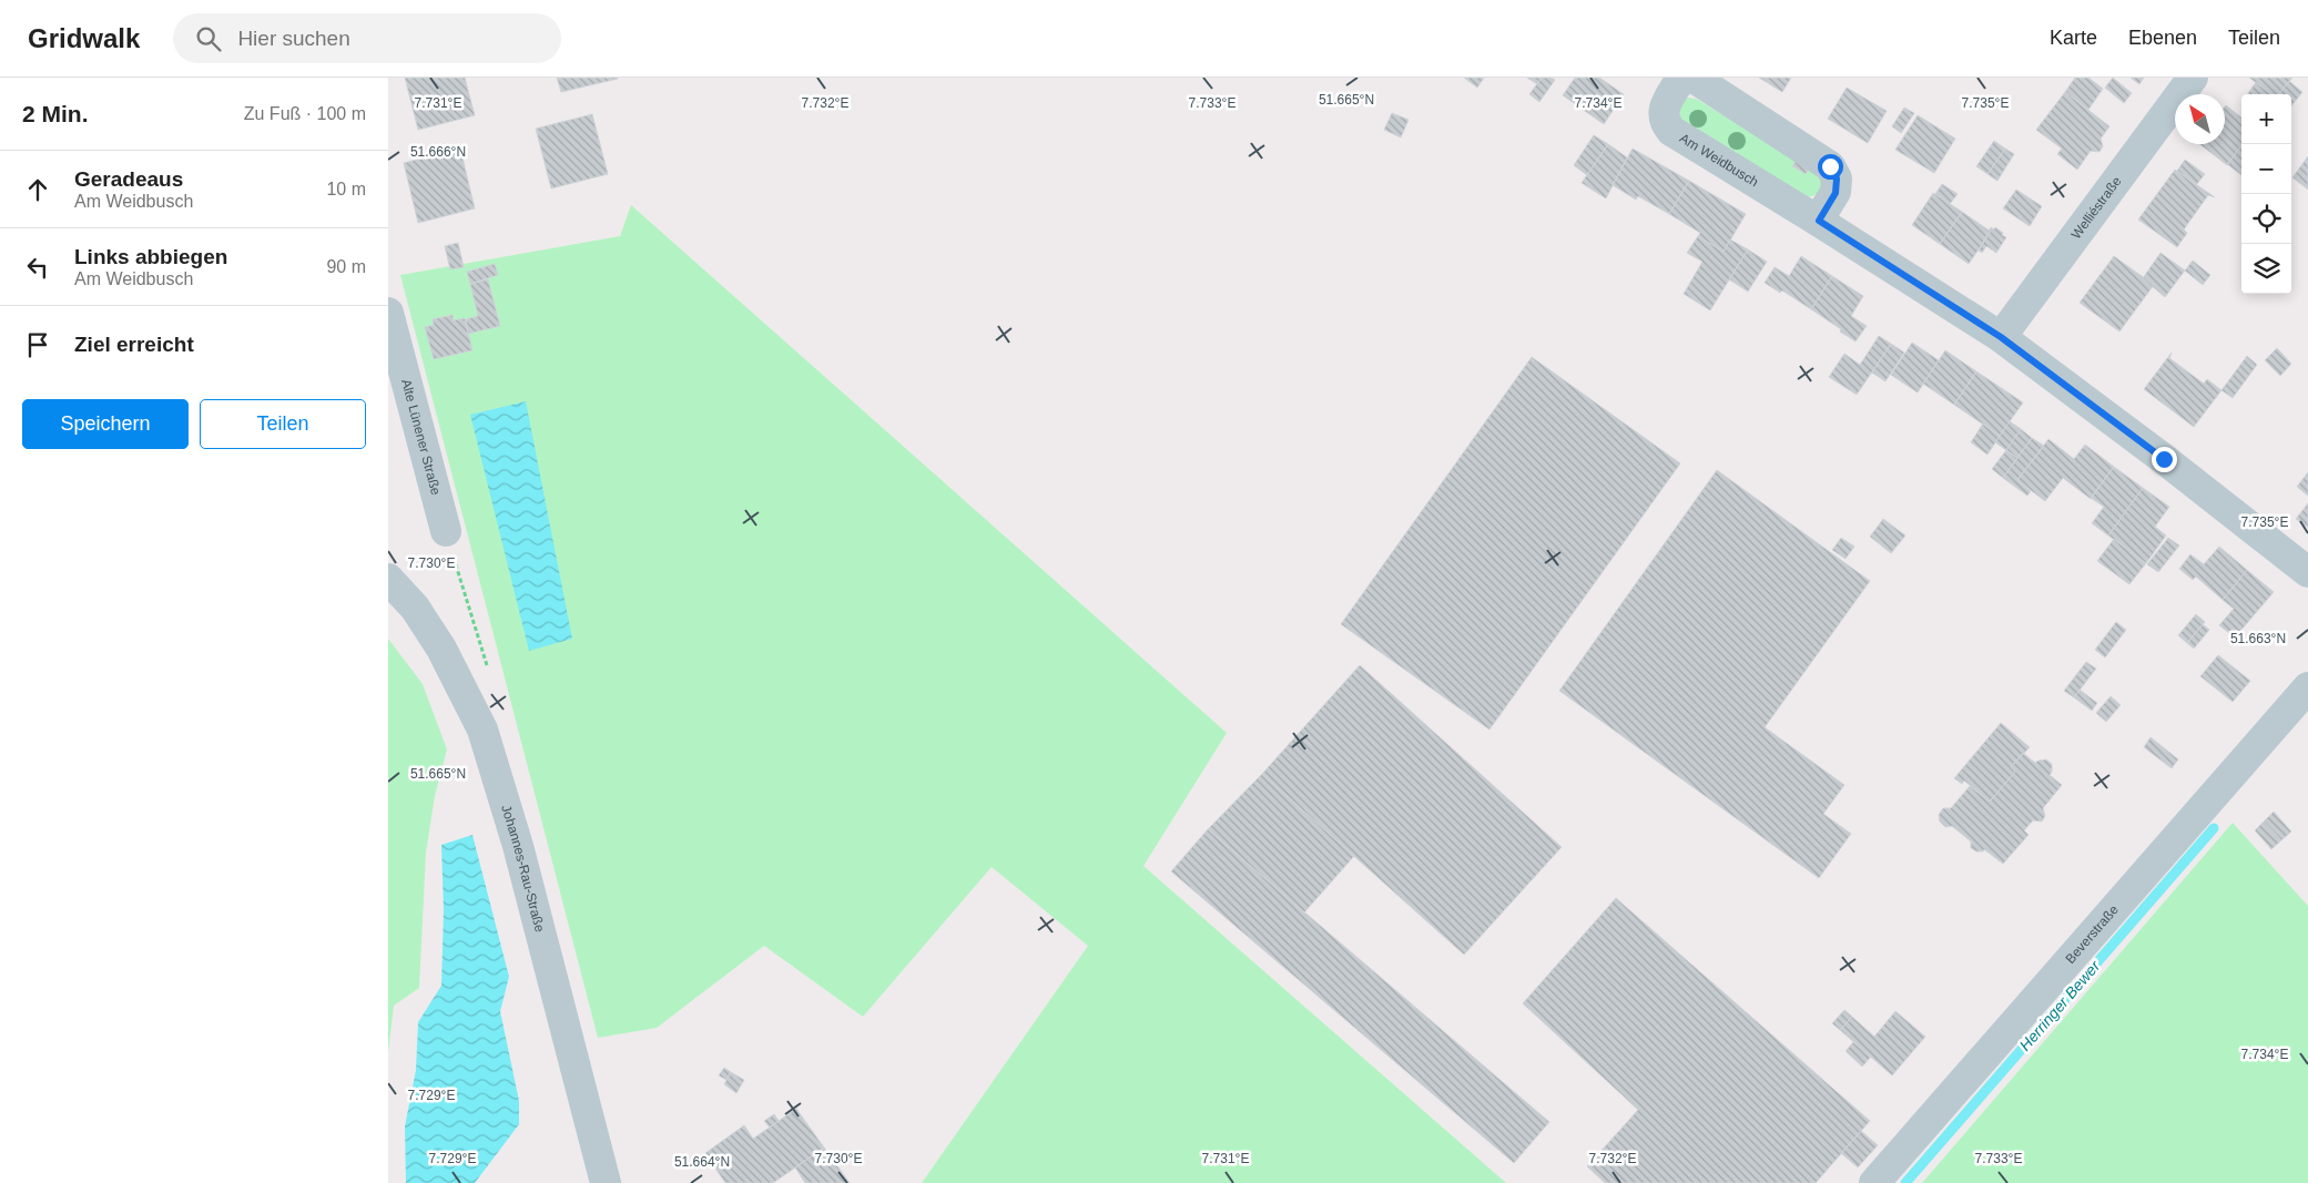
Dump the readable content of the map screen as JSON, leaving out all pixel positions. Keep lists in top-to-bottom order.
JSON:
{
  "streets": {
    "street": [
      "Am Weidbusch",
      "Welliéstraße",
      "Alte Lünener Straße",
      "Johannes-Rau-Straße",
      "Beverstraße"
    ]
  },
  "crossings": [
    ["Am Weidbusch", "Welliéstraße"]
  ],
  "water": ["Herringer Bewer"],
  "north": "top left",
  "page": {
    "header": "Gridwalk",
    "search": "Hier suchen",
    "nav": ["Karte", "Ebenen", "Teilen"],
    "heading": ["2 Min.", "Zu Fuß · 100 m"],
    "map_buttons": ["+", "−"],
    "list": [
      ["Geradeaus", "Am Weidbusch", "10 m"],
      ["Links abbiegen", "Am Weidbusch", "90 m"],
      "Ziel erreicht"
    ],
    "buttons": ["Speichern", "Teilen"]
  },
  "coordinates": [
    "51.665°N",
    "7.731°E",
    "7.732°E",
    "7.733°E",
    "7.734°E",
    "7.735°E",
    "51.666°N",
    "7.730°E",
    "51.663°N",
    "7.729°E",
    "51.664°N"
  ]
}
